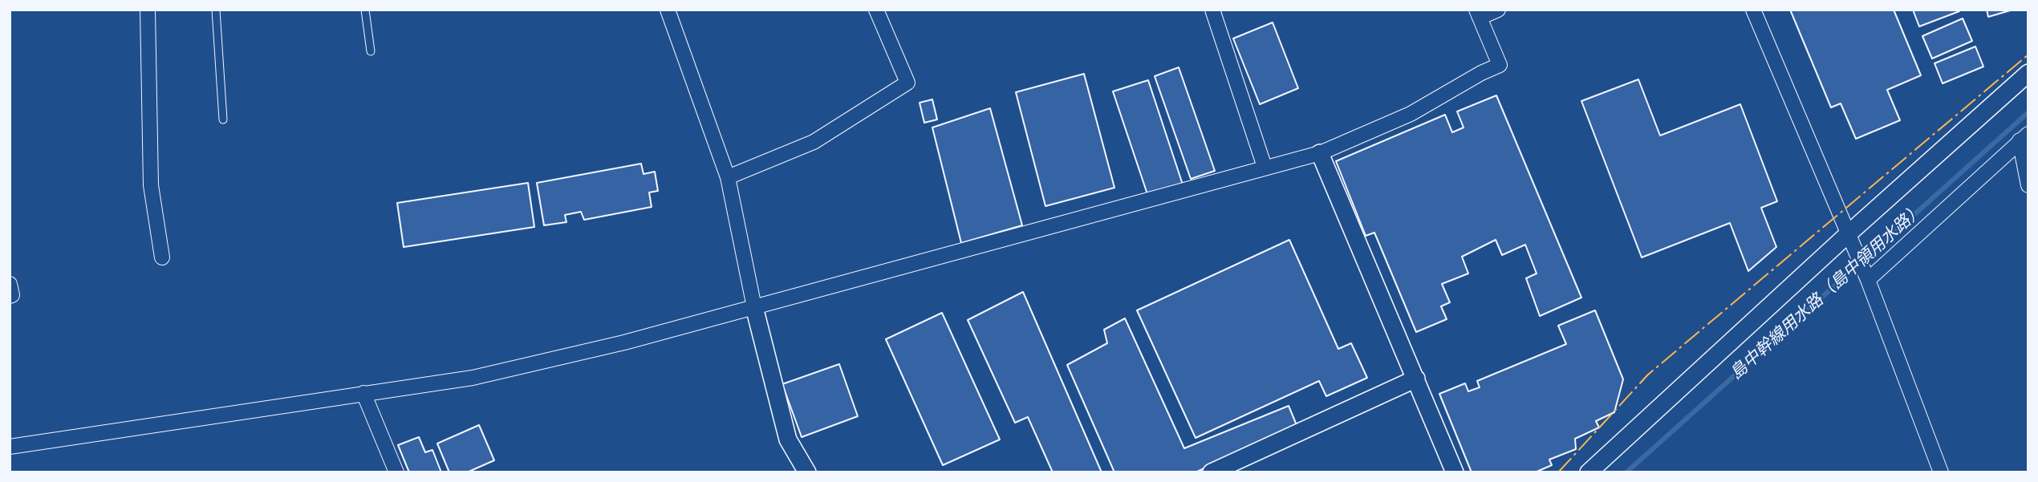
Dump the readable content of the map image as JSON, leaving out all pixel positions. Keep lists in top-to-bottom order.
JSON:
{
  "water": ["島中幹線用水路（島中領用水路）"]
}
